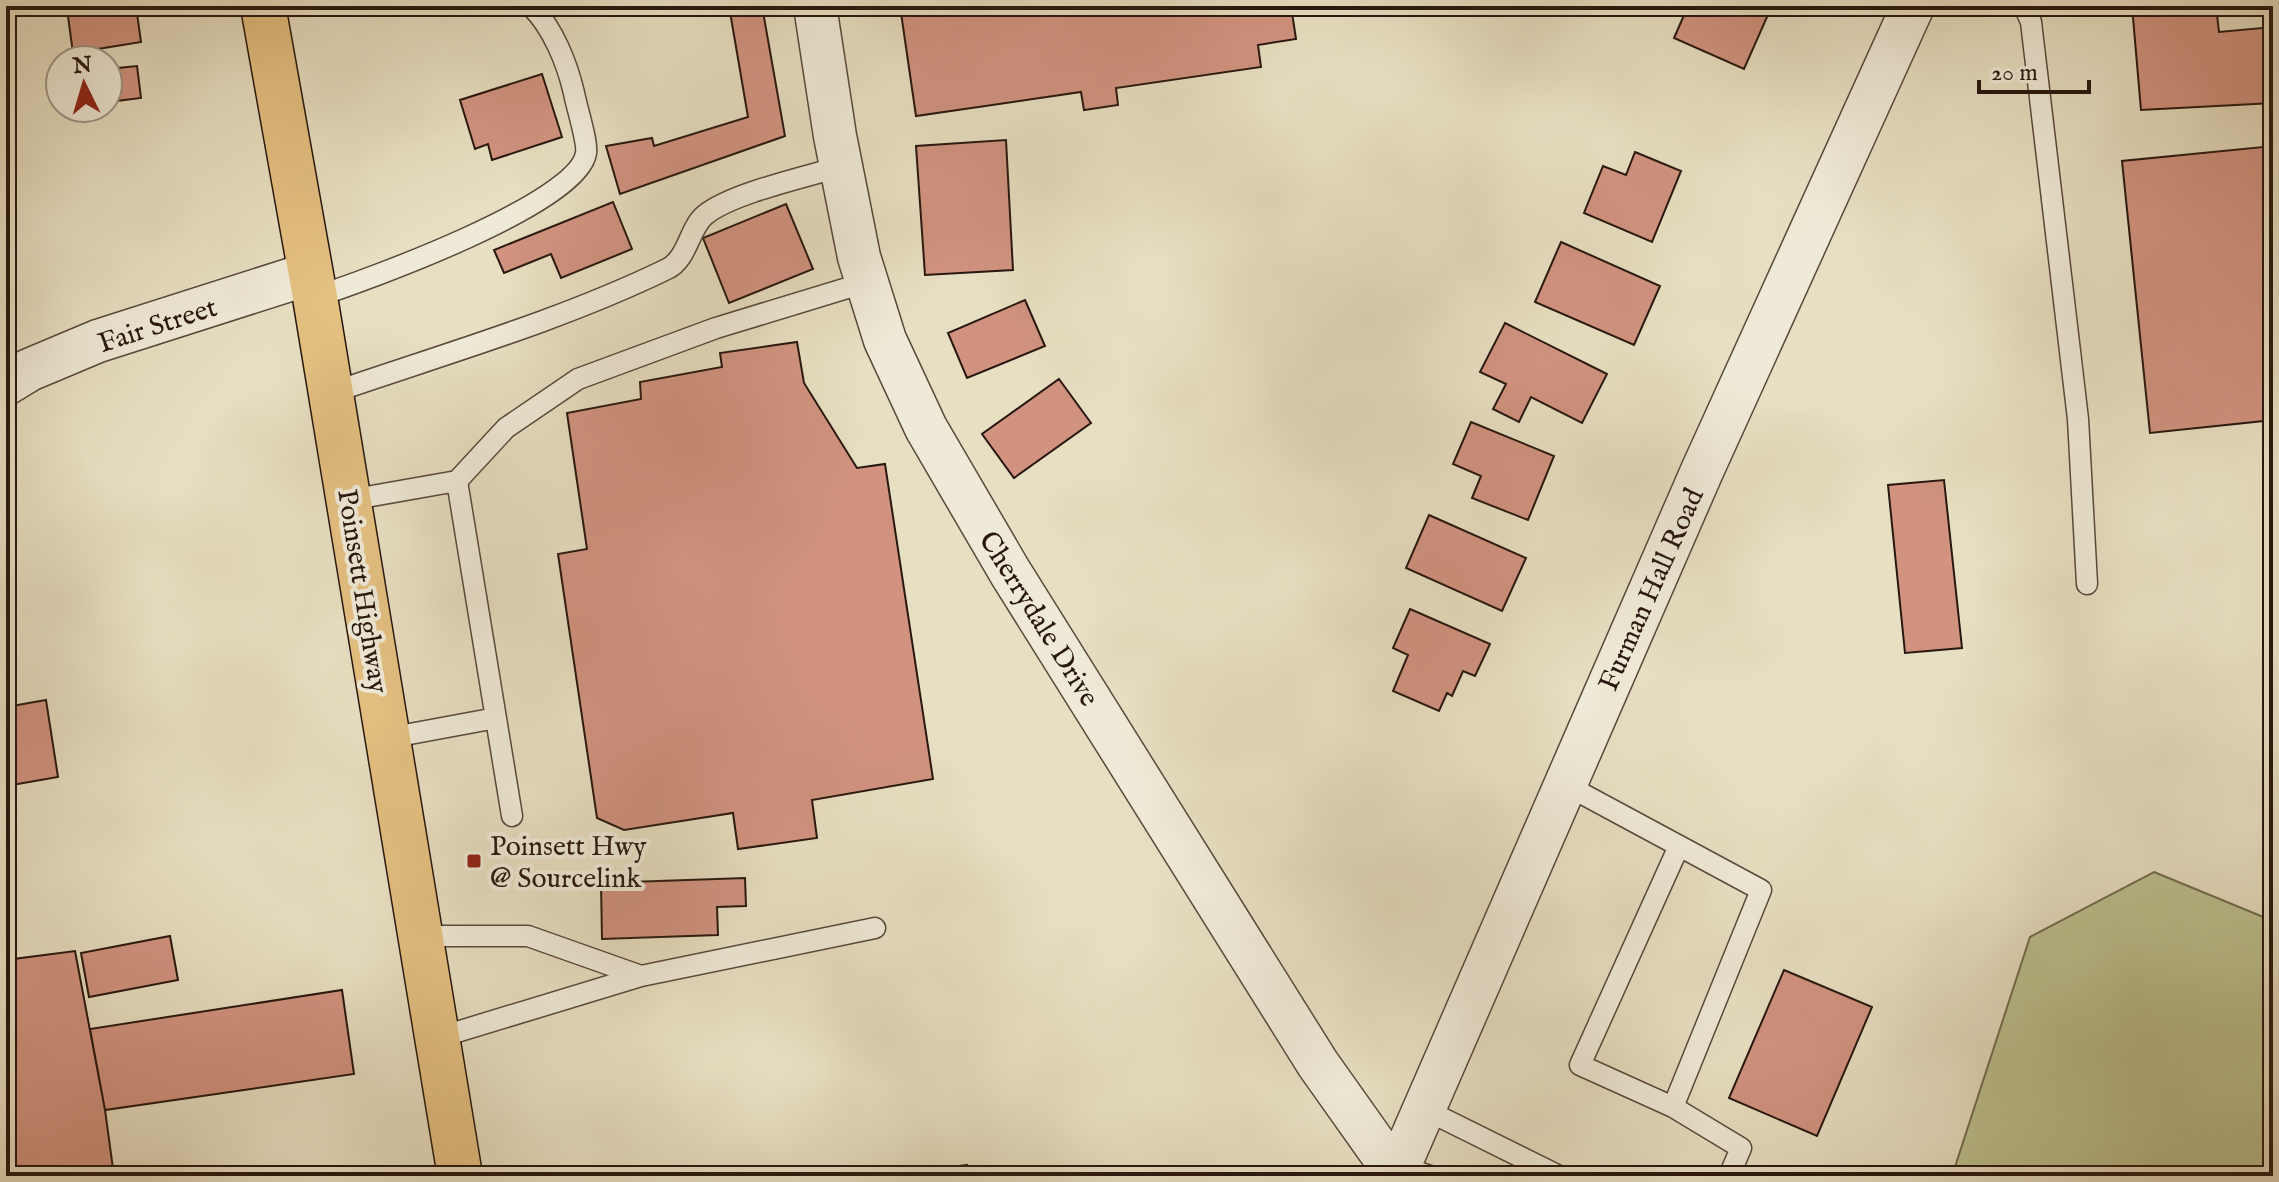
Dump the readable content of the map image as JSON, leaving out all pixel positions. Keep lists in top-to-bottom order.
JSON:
{
  "streets": {
    "highway": ["Poinsett Highway"],
    "street": ["Fair Street", "Furman Hall Road", "Cherrydale Drive"]
  },
  "crossings": [
    ["Fair Street", "Poinsett Highway"],
    ["Furman Hall Road", "Cherrydale Drive"]
  ],
  "places": {
    "transit": ["Poinsett Hwy @ Sourcelink"]
  },
  "scale_bar": "20 m",
  "north": "top"
}
